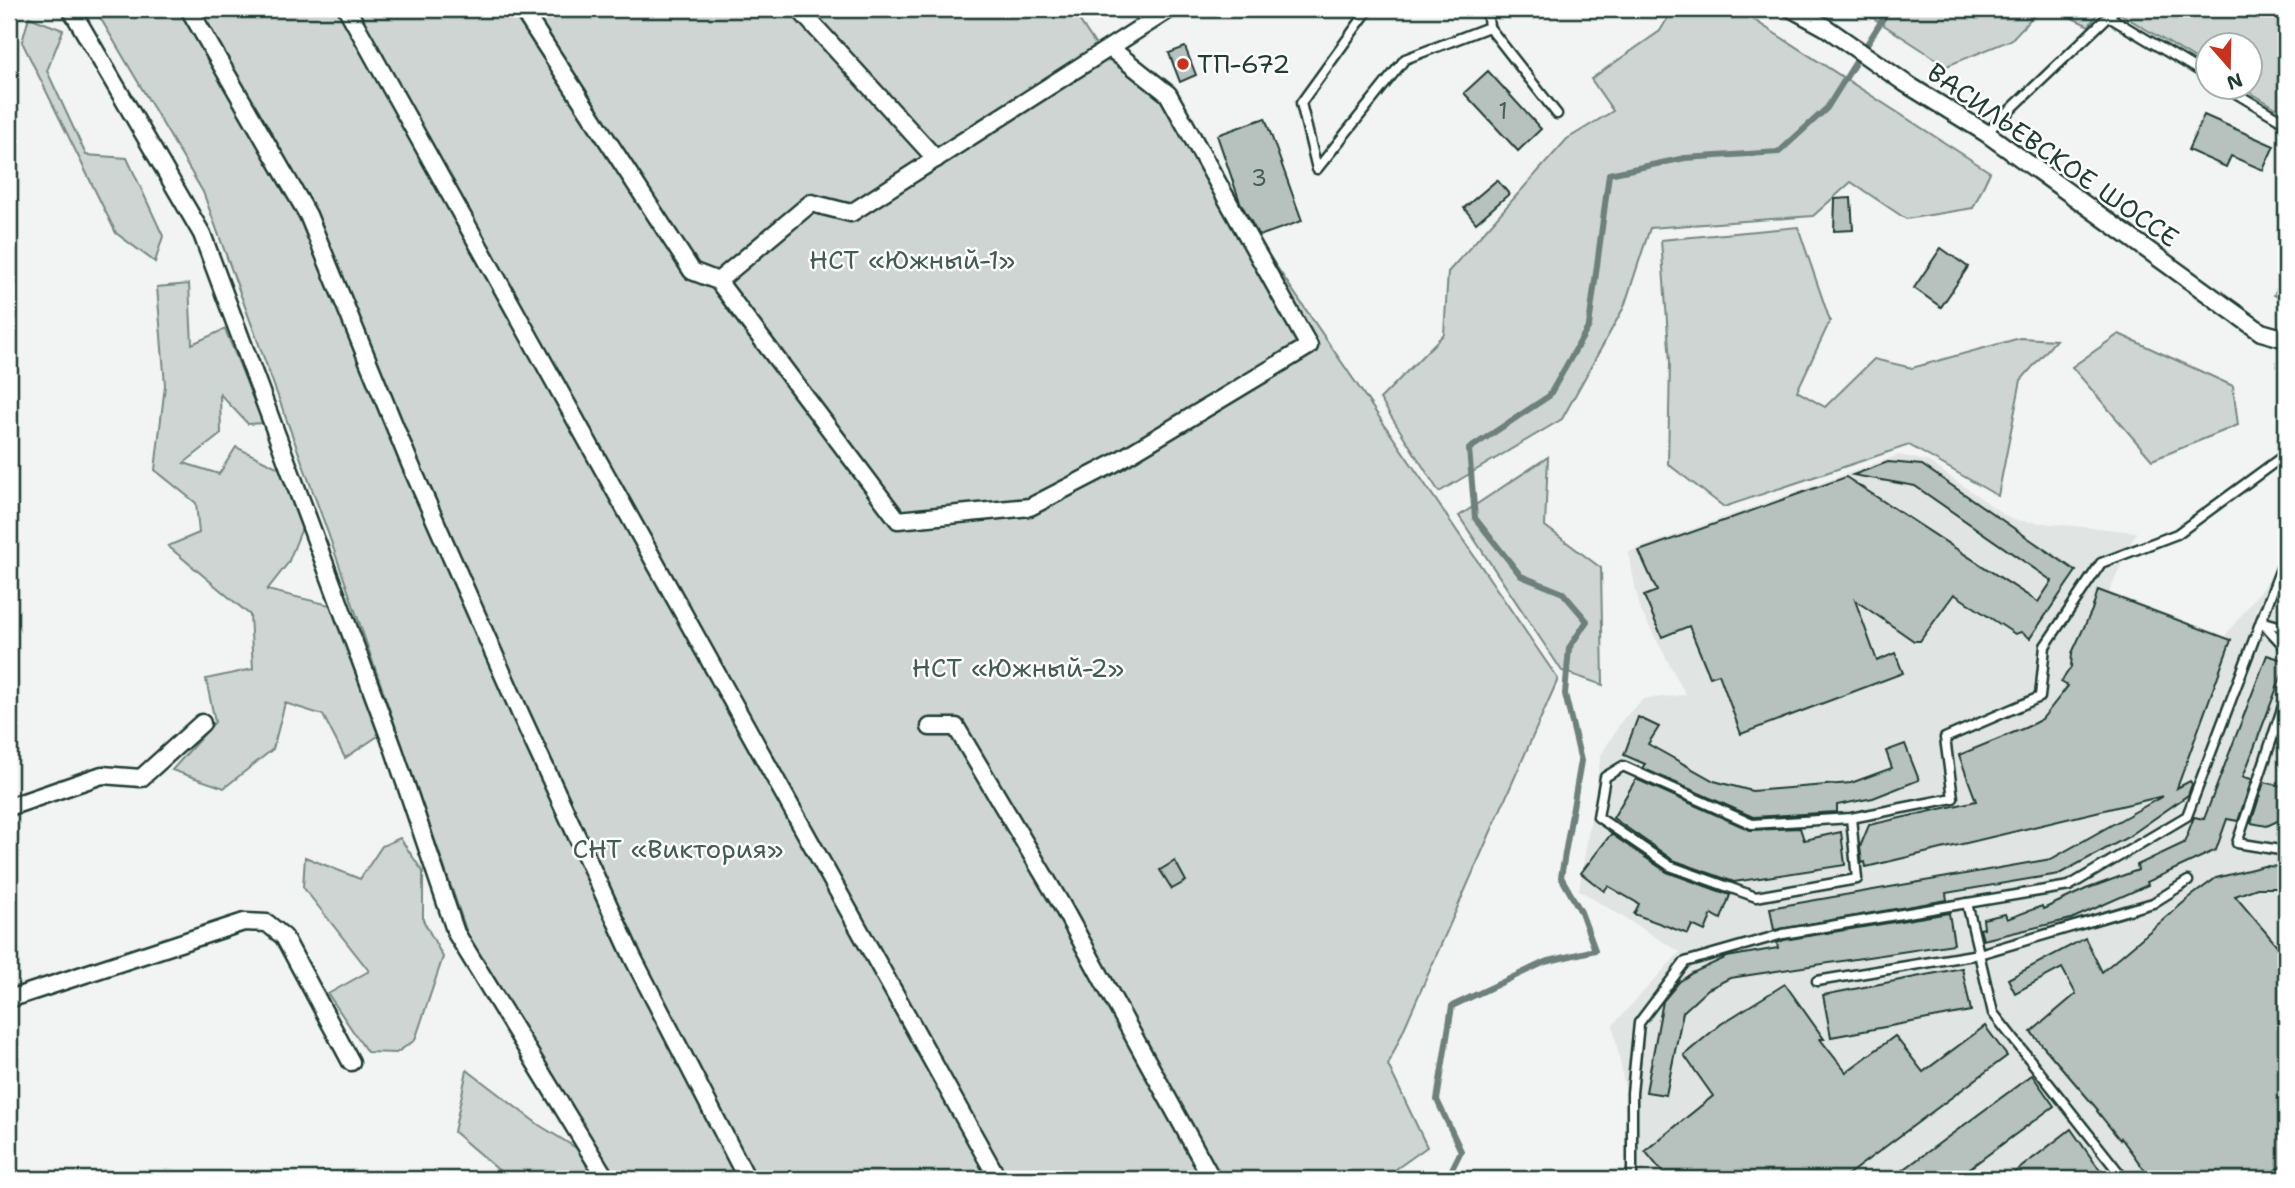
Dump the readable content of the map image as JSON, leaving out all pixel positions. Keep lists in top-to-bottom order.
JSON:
{
  "streets": {
    "street": ["ВАСИЛЬЕВСКОЕ ШОССЕ"]
  },
  "parks": ["НСТ «Южный-1»", "НСТ «Южный-2»", "СНТ «Виктория»"],
  "places": ["ТП-672"],
  "house_numbers": ["1", "3"],
  "north": "bottom"
}
